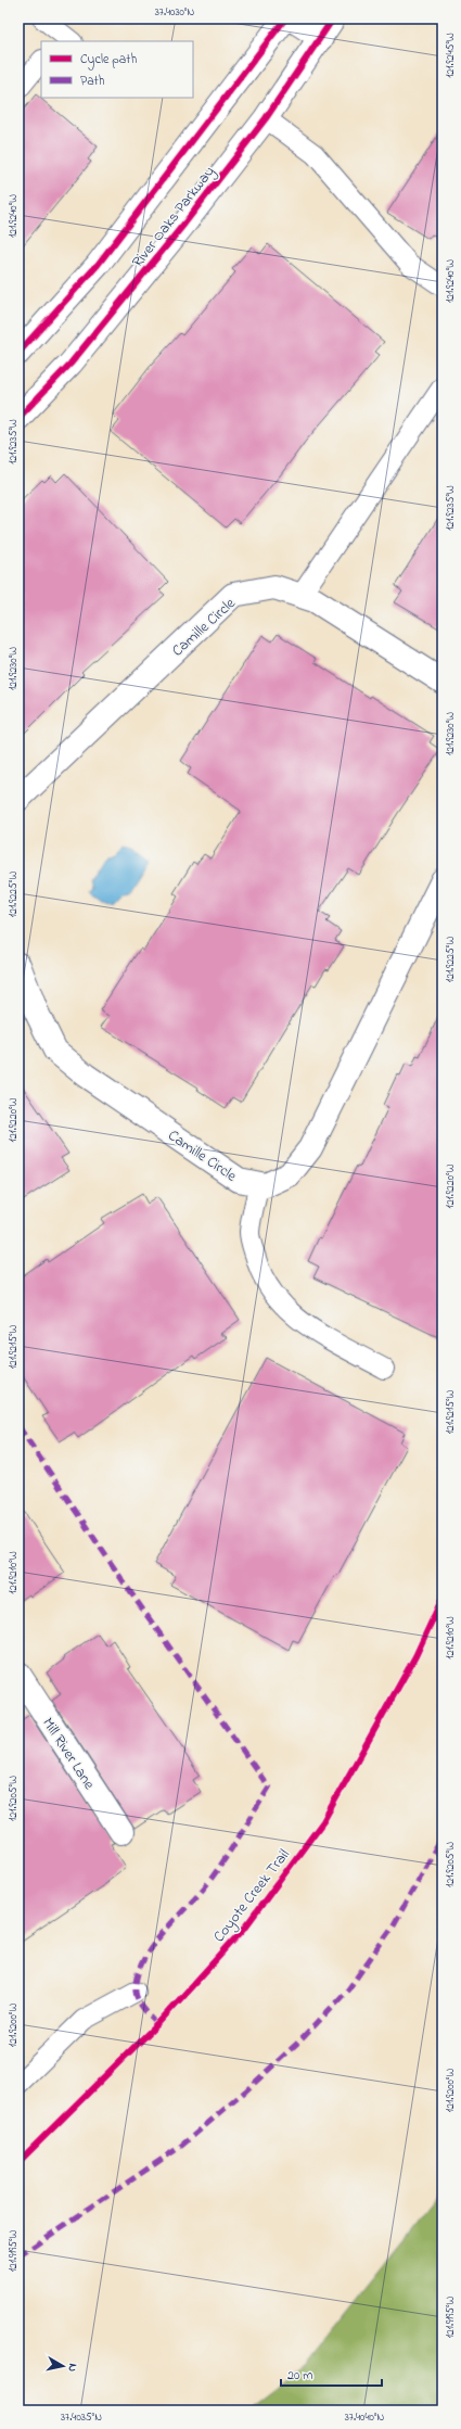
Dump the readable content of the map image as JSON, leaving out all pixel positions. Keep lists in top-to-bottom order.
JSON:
{
  "streets": {
    "street": ["River Oaks Parkway", "Camille Circle", "Mill River Lane"],
    "cycle path": ["Coyote Creek Trail"]
  },
  "legend": ["Cycle path", "Path"],
  "scale_bar": "20 m",
  "north": "right",
  "coordinates": [
    "37.4030°N",
    "121.9245°W",
    "121.9240°W",
    "121.9235°W",
    "121.9230°W",
    "121.9225°W",
    "121.9220°W",
    "121.9215°W",
    "121.9210°W",
    "121.9205°W",
    "121.9200°W",
    "121.9195°W",
    "37.4035°N",
    "37.4040°N"
  ]
}
